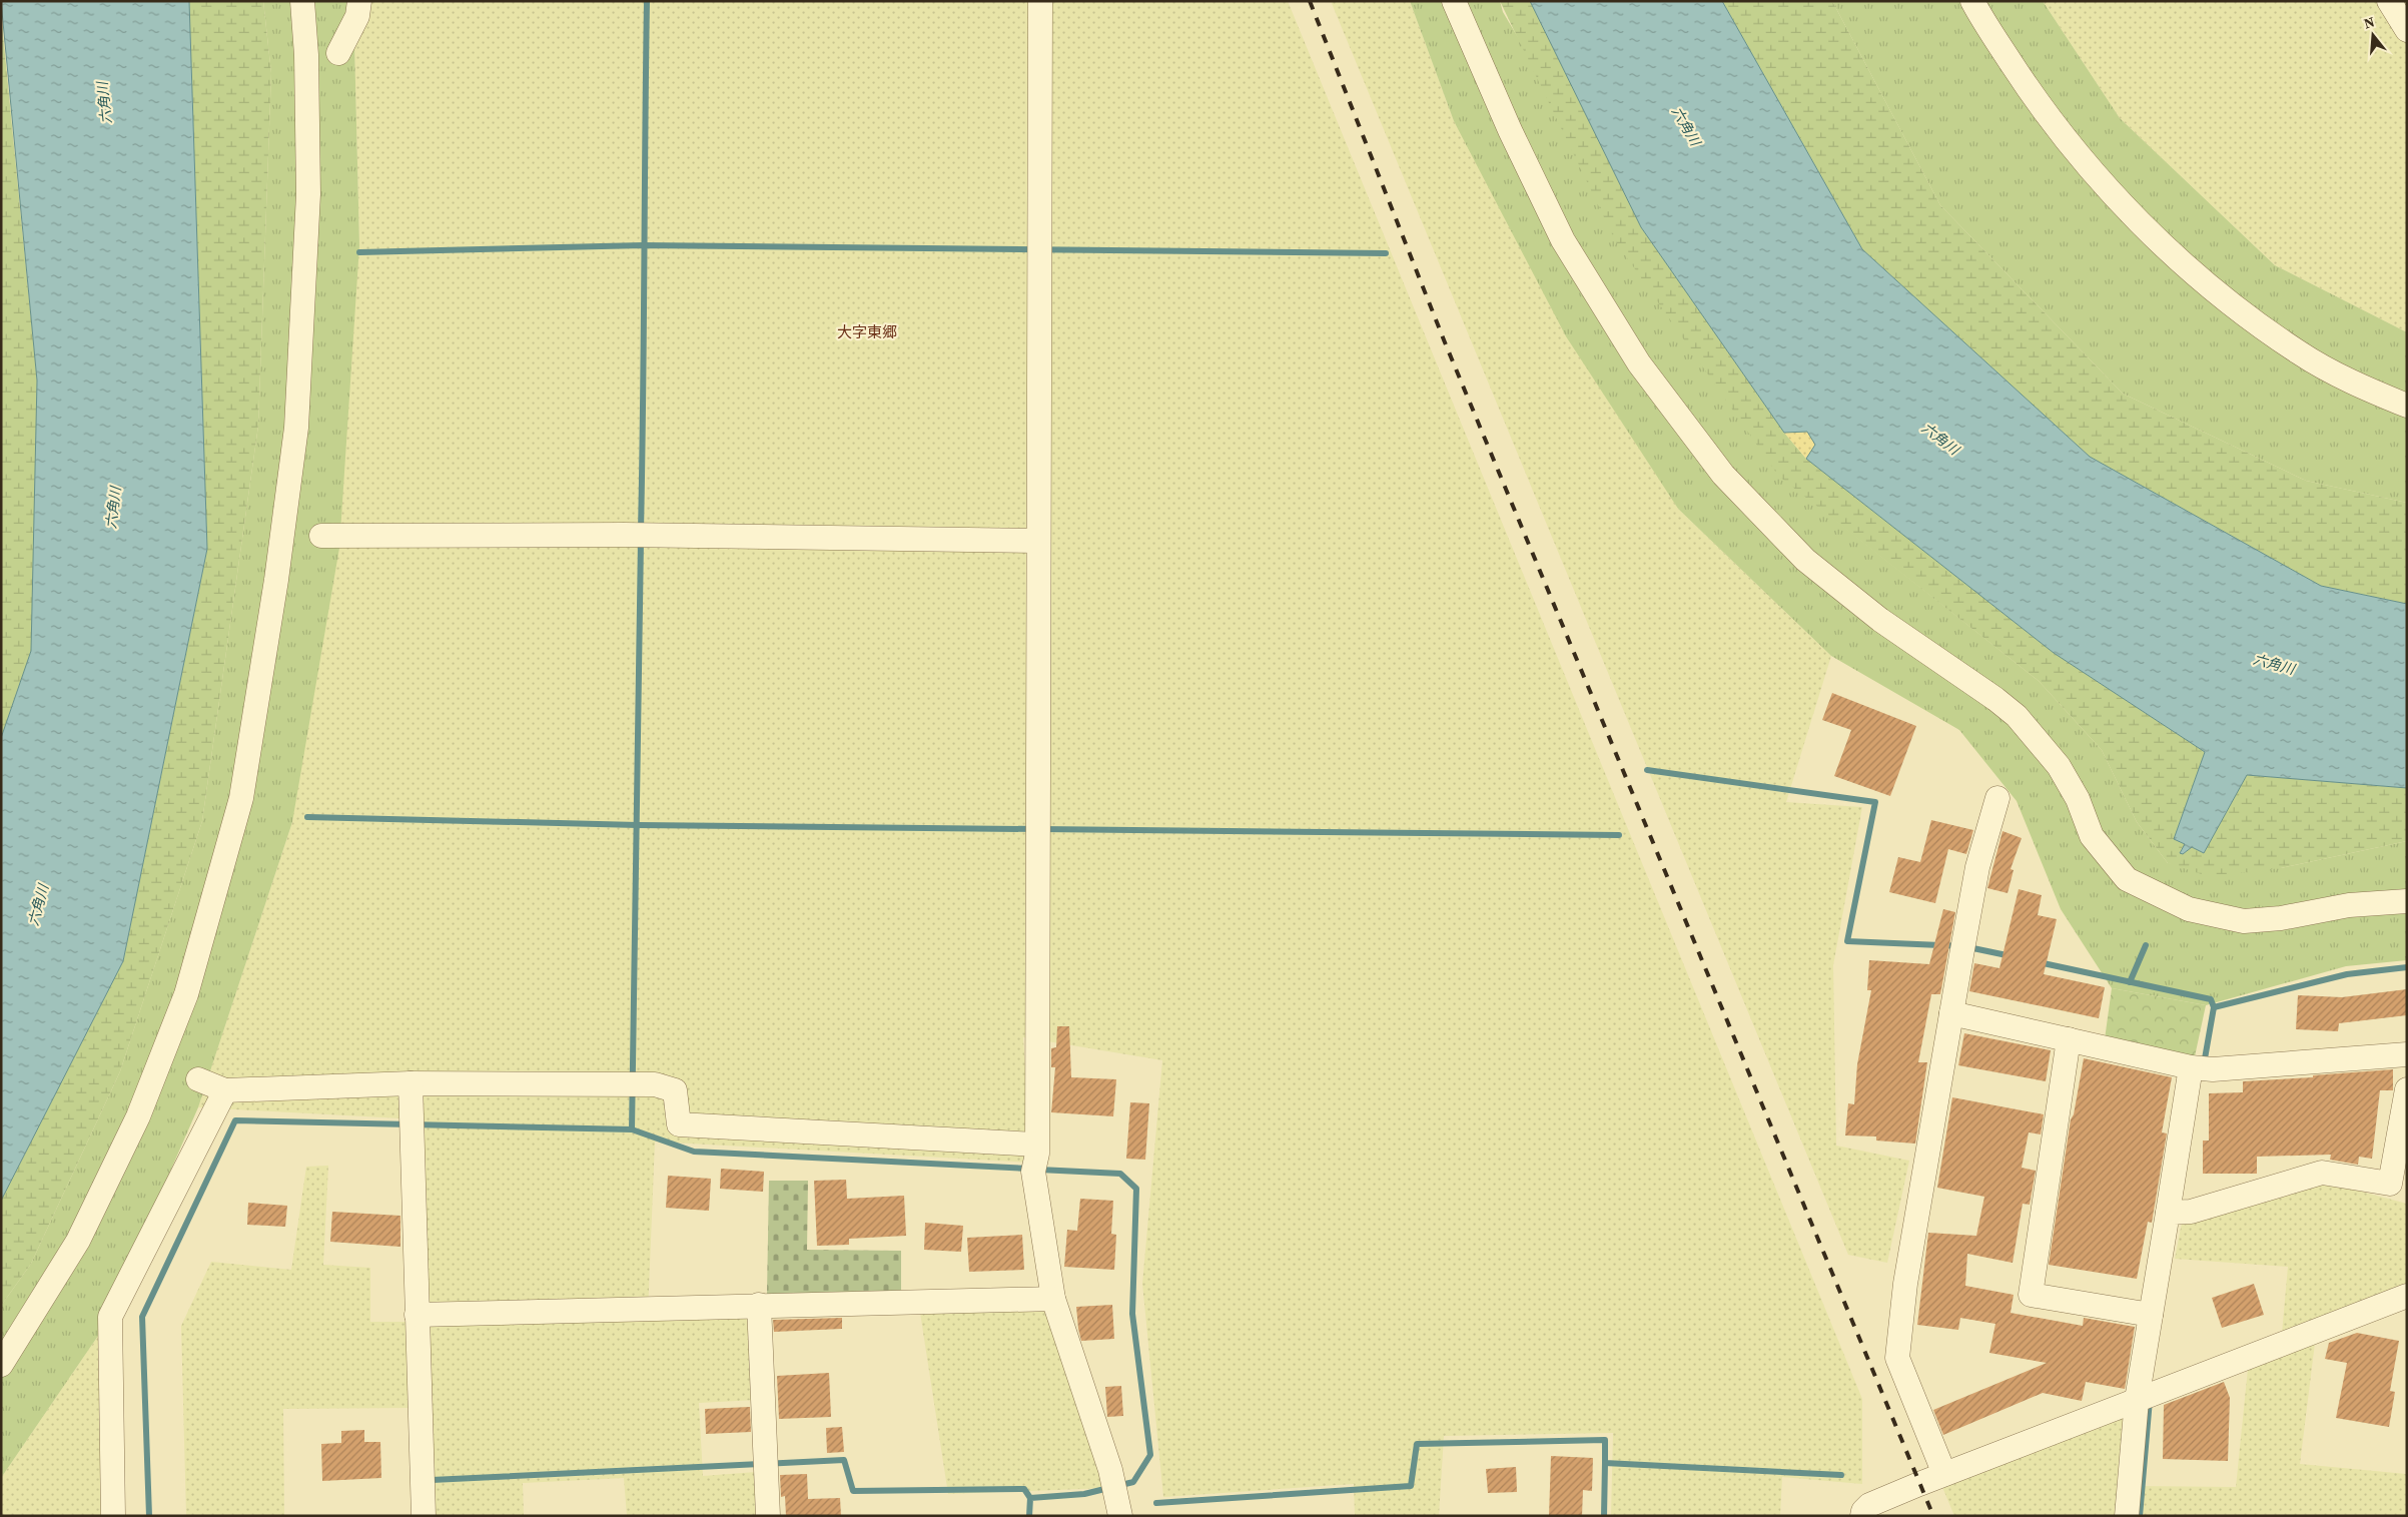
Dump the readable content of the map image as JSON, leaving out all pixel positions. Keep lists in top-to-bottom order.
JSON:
{
  "districts": ["大字東郷"],
  "water": ["六角川"],
  "north": "top"
}
